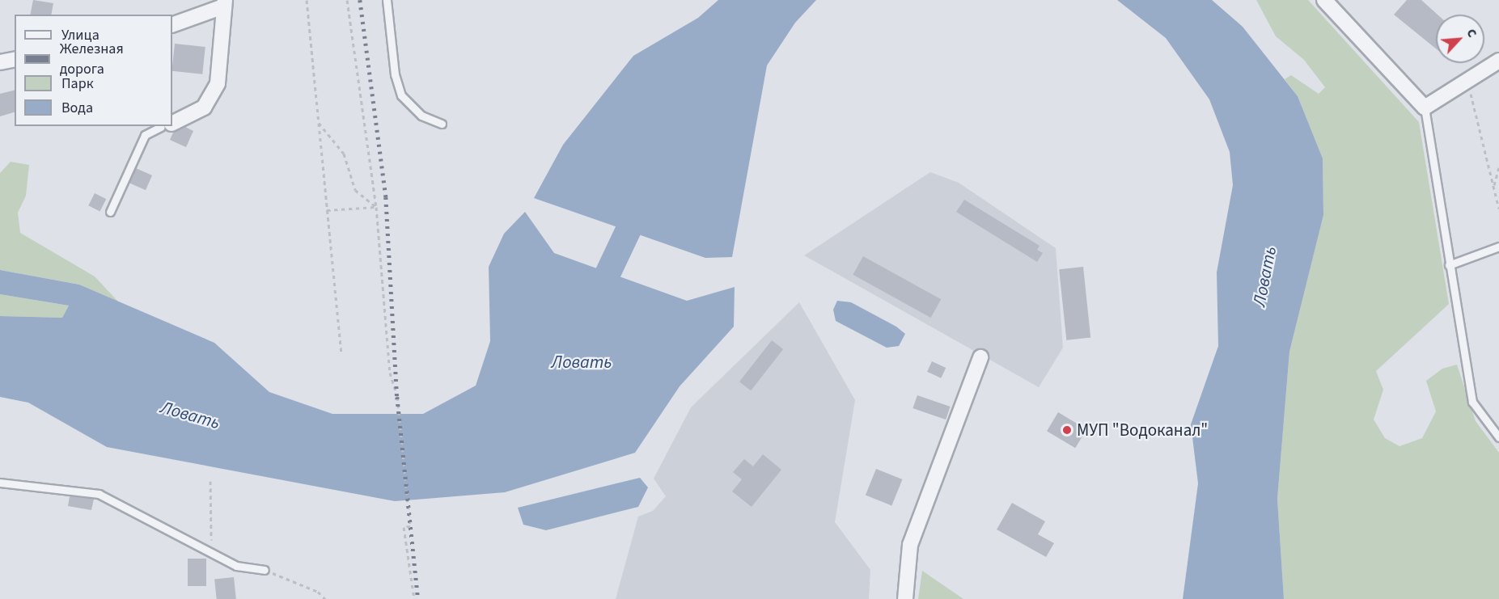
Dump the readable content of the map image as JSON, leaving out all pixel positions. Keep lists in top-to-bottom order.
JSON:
{
  "water": ["Ловать"],
  "places": ["МУП \"Водоканал\""],
  "legend": [
    "Улица",
    "Железная дорога",
    "Парк",
    "Вода"
  ],
  "north": "top right"
}
